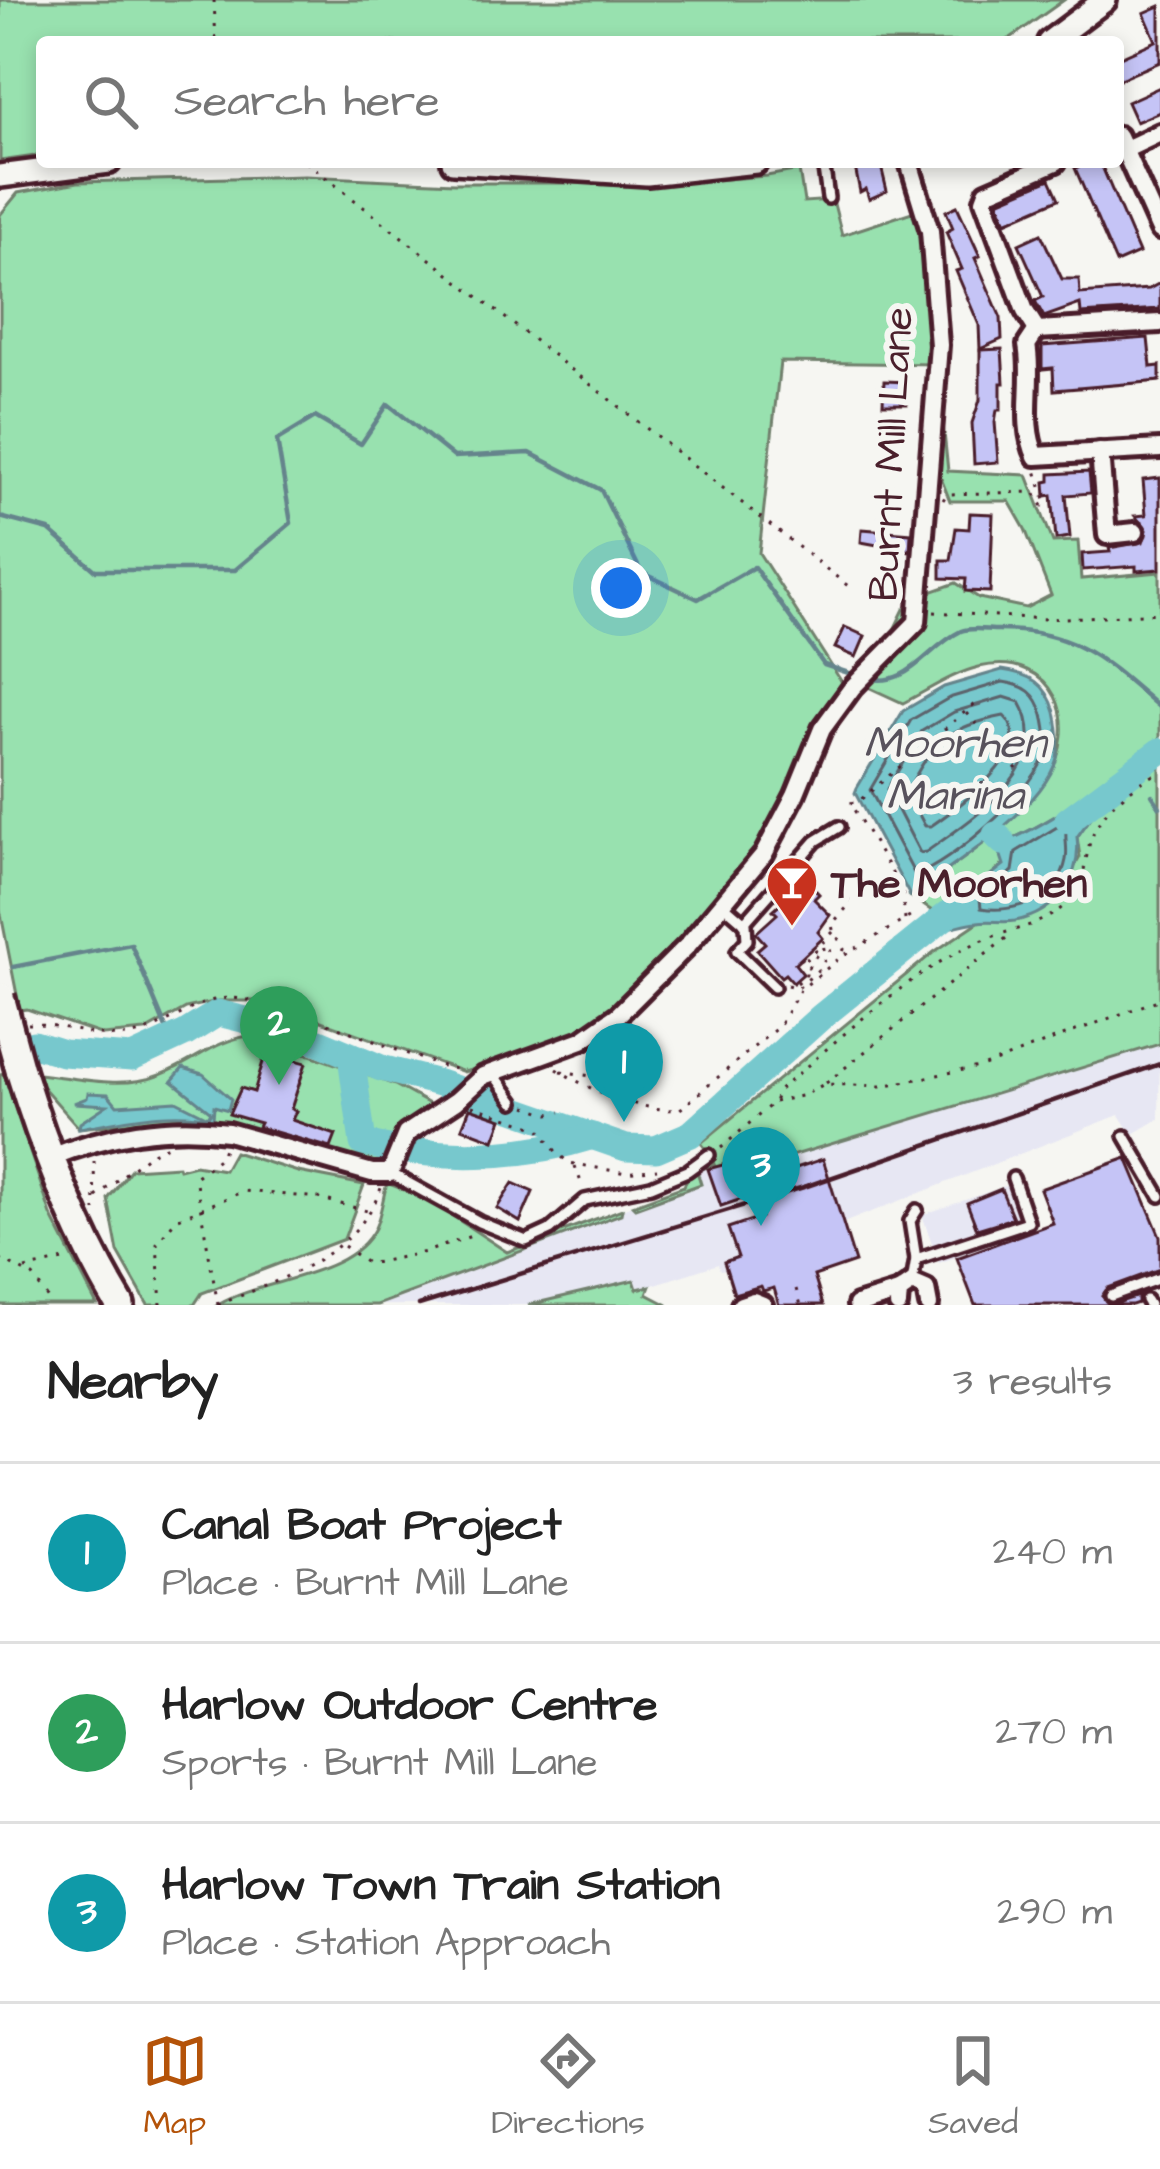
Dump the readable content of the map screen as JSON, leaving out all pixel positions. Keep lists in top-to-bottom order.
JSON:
{
  "streets": {
    "street": ["Burnt Mill Lane"]
  },
  "water": ["Moorhen Marina"],
  "places": {
    "bar": ["The Moorhen"]
  },
  "page": {
    "search": "Search here",
    "pins": ["2", "1", "3"],
    "heading": ["Nearby", "3 results"],
    "list": [
      {
        "mark": "1",
        "name": "Canal Boat Project",
        "note": "Place · Burnt Mill Lane",
        "value": "240 m"
      },
      {
        "mark": "2",
        "name": "Harlow Outdoor Centre",
        "note": "Sports · Burnt Mill Lane",
        "value": "270 m"
      },
      {
        "mark": "3",
        "name": "Harlow Town Train Station",
        "note": "Place · Station Approach",
        "value": "290 m"
      }
    ],
    "nav": ["Map", "Directions", "Saved"]
  }
}
